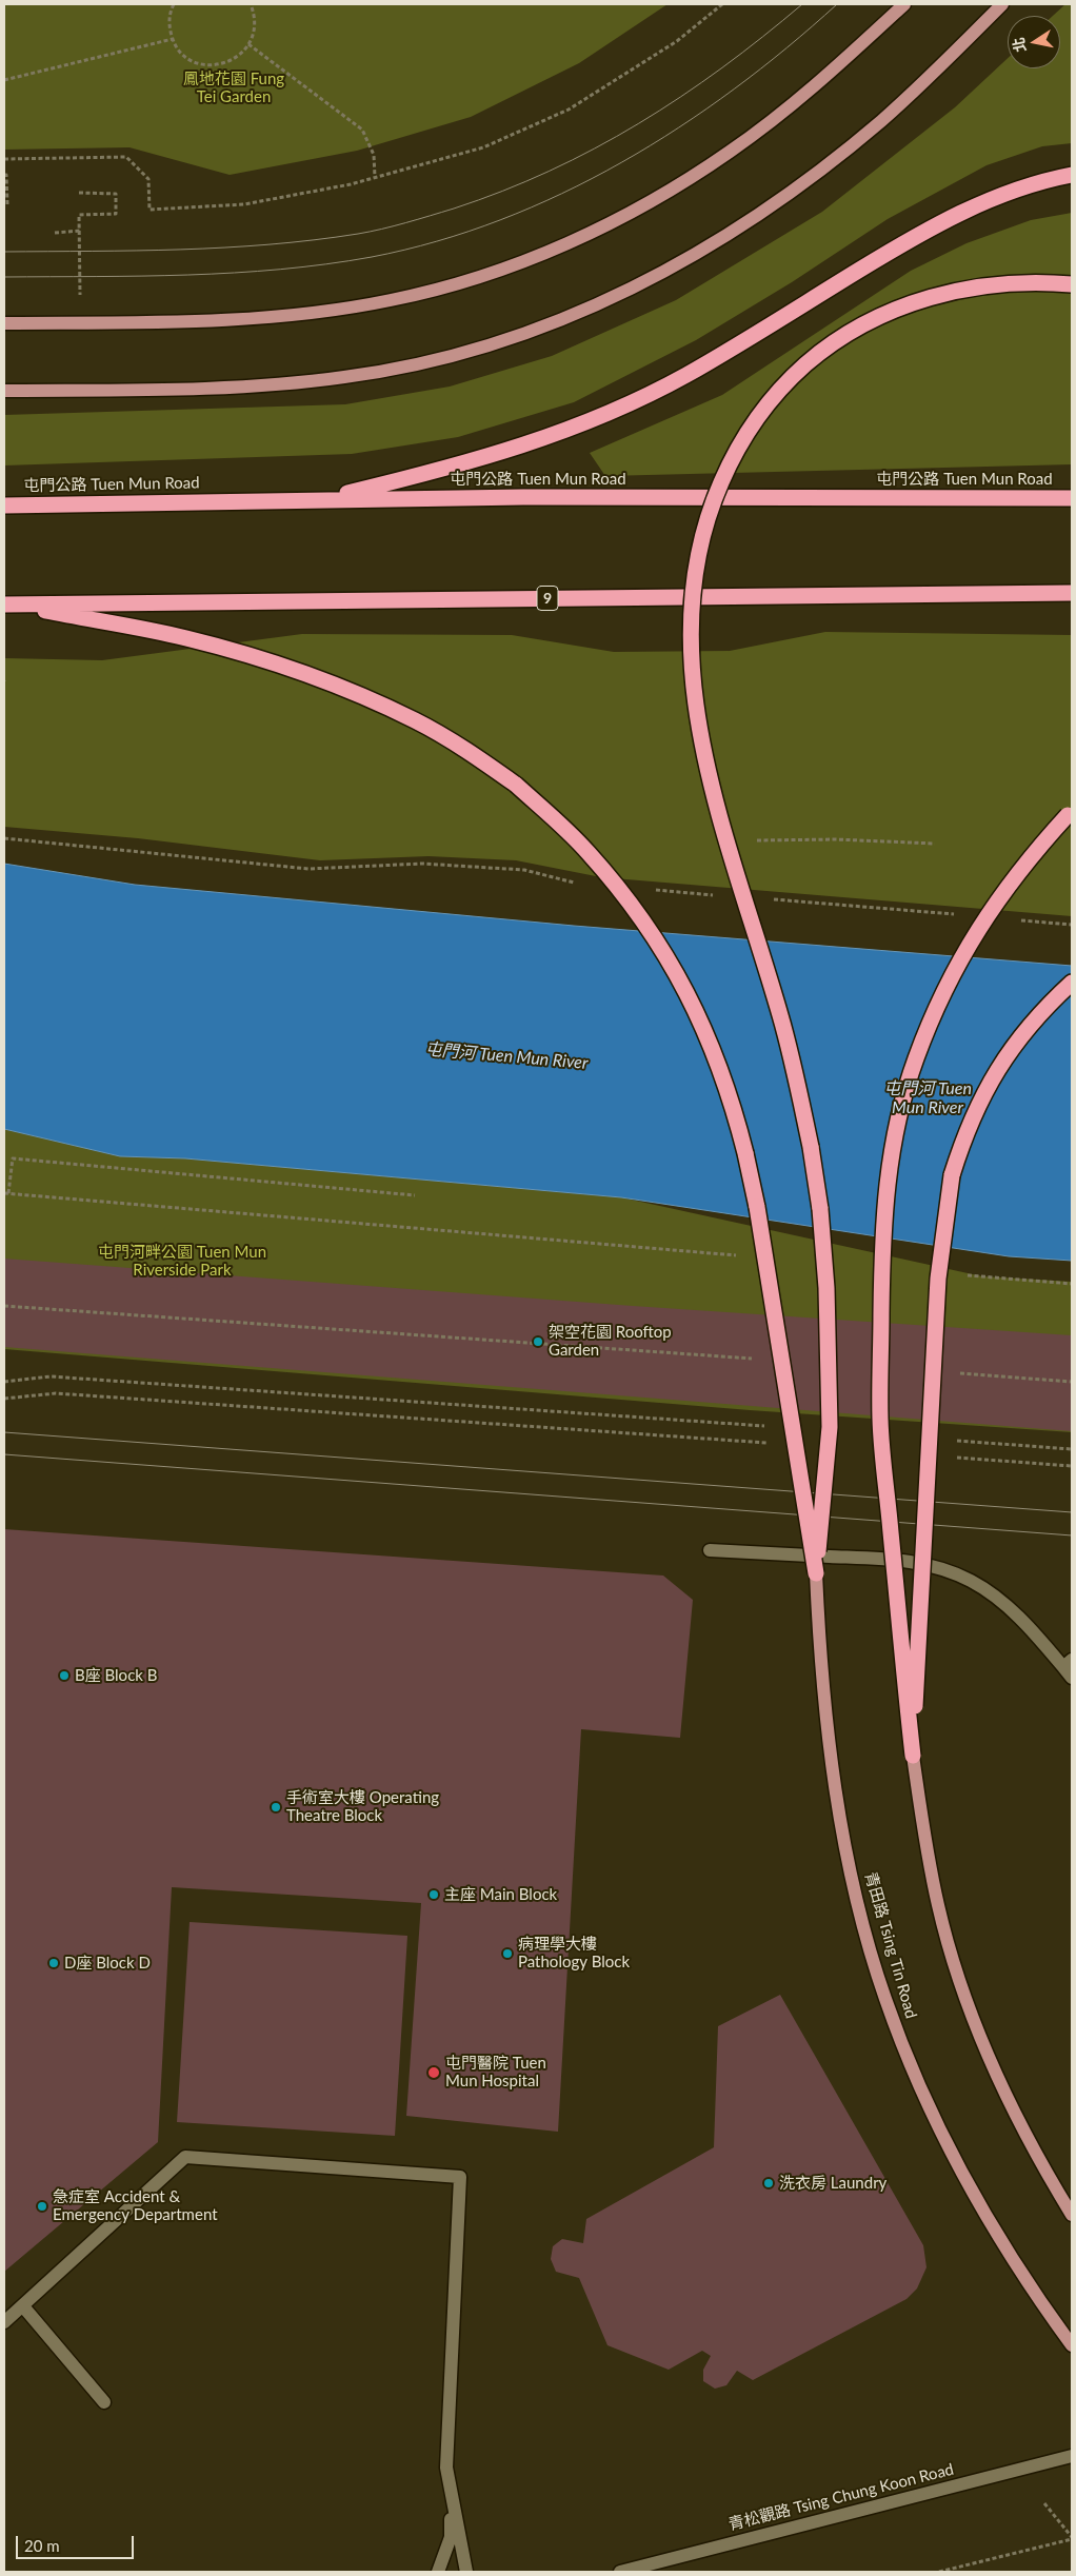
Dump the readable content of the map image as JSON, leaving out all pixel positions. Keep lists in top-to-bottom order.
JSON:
{
  "streets": {
    "highway": ["屯門公路 Tuen Mun Road", "9"],
    "main road": ["青田路 Tsing Tin Road"],
    "street": ["青松觀路 Tsing Chung Koon Road"]
  },
  "water": ["屯門河 Tuen Mun River"],
  "parks": ["鳳地花園 Fung Tei Garden", "屯門河畔公園 Tuen Mun Riverside Park"],
  "places": [
    "架空花園 Rooftop Garden",
    "B座 Block B",
    "手術室大樓 Operating Theatre Block",
    "主座 Main Block",
    "病理學大樓 Pathology Block",
    "D座 Block D",
    "屯門醫院 Tuen Mun Hospital",
    "洗衣房 Laundry",
    "急症室 Accident & Emergency Department"
  ],
  "scale_bar": "20 m",
  "north": "left"
}
